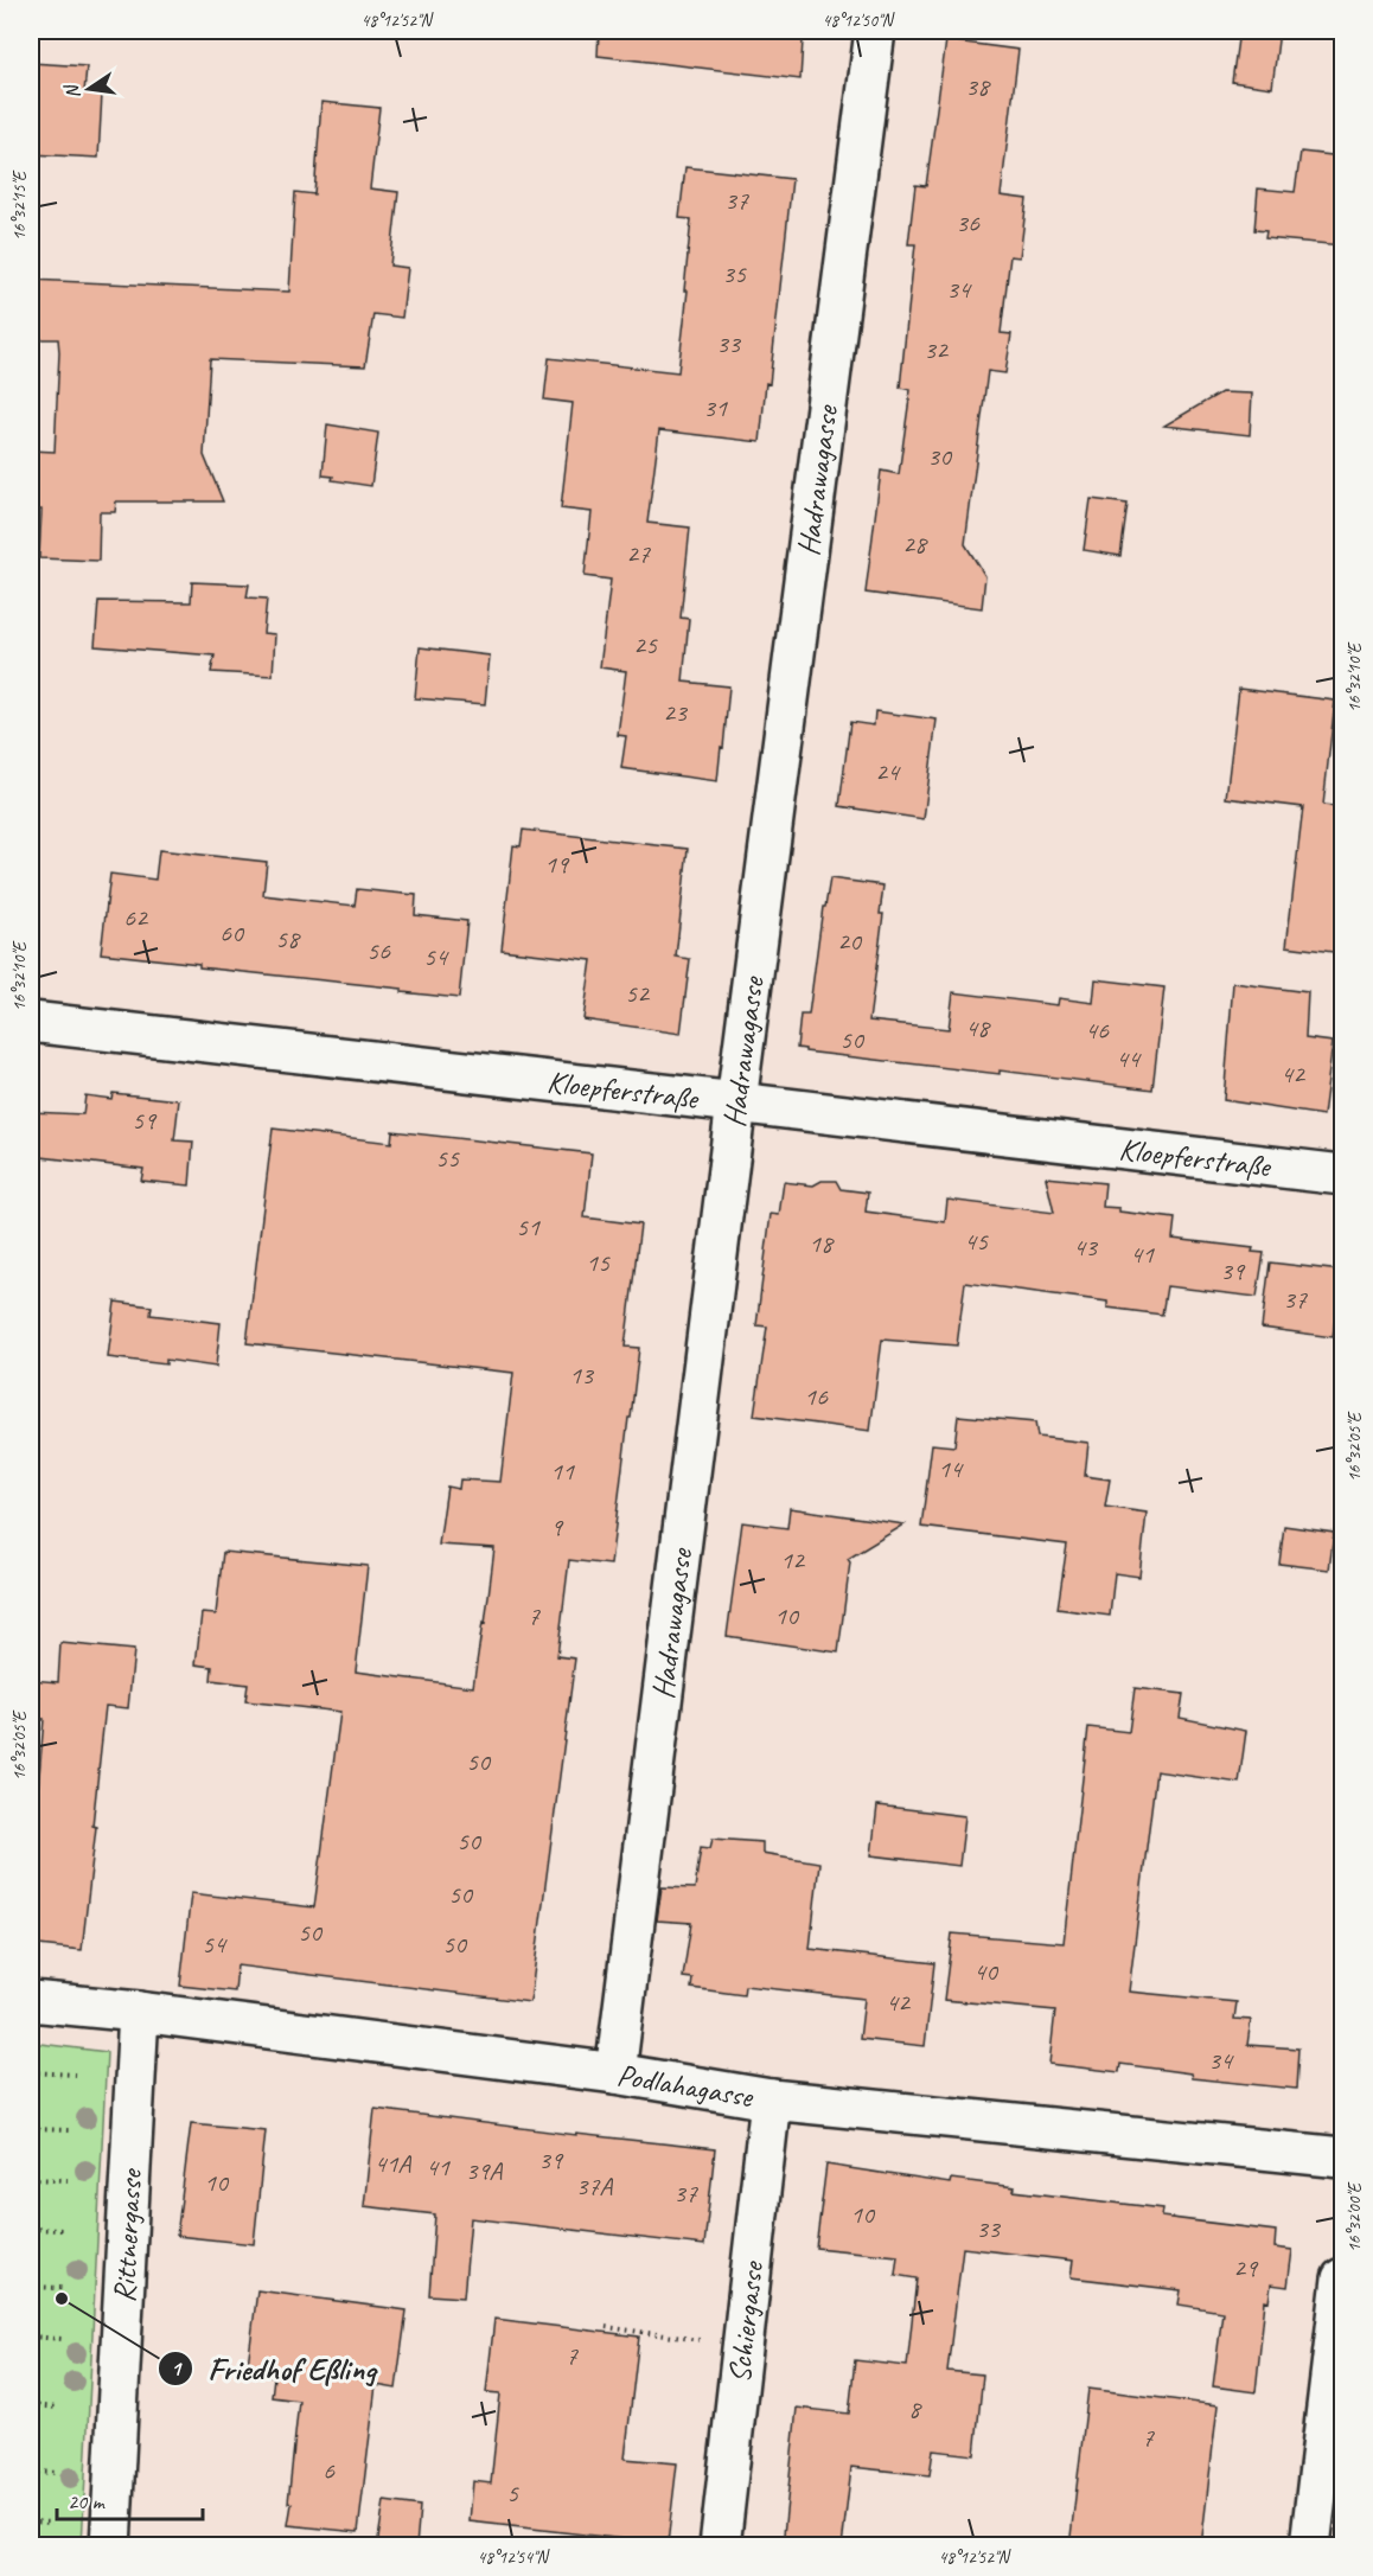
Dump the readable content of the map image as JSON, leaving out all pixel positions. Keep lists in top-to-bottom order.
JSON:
{
  "streets": {
    "street": [
      "Hadrawagasse",
      "Kloepferstraße",
      "Podlahagasse",
      "Rittnergasse",
      "Schiergasse"
    ]
  },
  "crossings": [
    ["Hadrawagasse", "Kloepferstraße"],
    ["Hadrawagasse", "Podlahagasse"],
    ["Podlahagasse", "Rittnergasse"],
    ["Podlahagasse", "Schiergasse"]
  ],
  "places": ["Friedhof Eßling"],
  "house_numbers": [
    "38",
    "37",
    "36",
    "35",
    "34",
    "33",
    "32",
    "31",
    "30",
    "28",
    "27",
    "25",
    "23",
    "24",
    "19",
    "62",
    "60",
    "58",
    "20",
    "56",
    "54",
    "52",
    "48",
    "46",
    "50",
    "44",
    "42",
    "59",
    "55",
    "51",
    "45",
    "18",
    "43",
    "41",
    "15",
    "39",
    "37",
    "13",
    "16",
    "14",
    "11",
    "9",
    "12",
    "7",
    "10",
    "50",
    "50",
    "50",
    "50",
    "54",
    "50",
    "40",
    "42",
    "34",
    "39",
    "41A",
    "41",
    "39A",
    "10",
    "37A",
    "37",
    "10",
    "33",
    "29",
    "7",
    "8",
    "7",
    "6",
    "5"
  ],
  "scale_bar": "20 m",
  "north": "left",
  "coordinates": [
    "48°12'52\"N",
    "48°12'50\"N",
    "16°32'15\"E",
    "16°32'10\"E",
    "16°32'05\"E",
    "16°32'00\"E",
    "48°12'54\"N"
  ]
}
